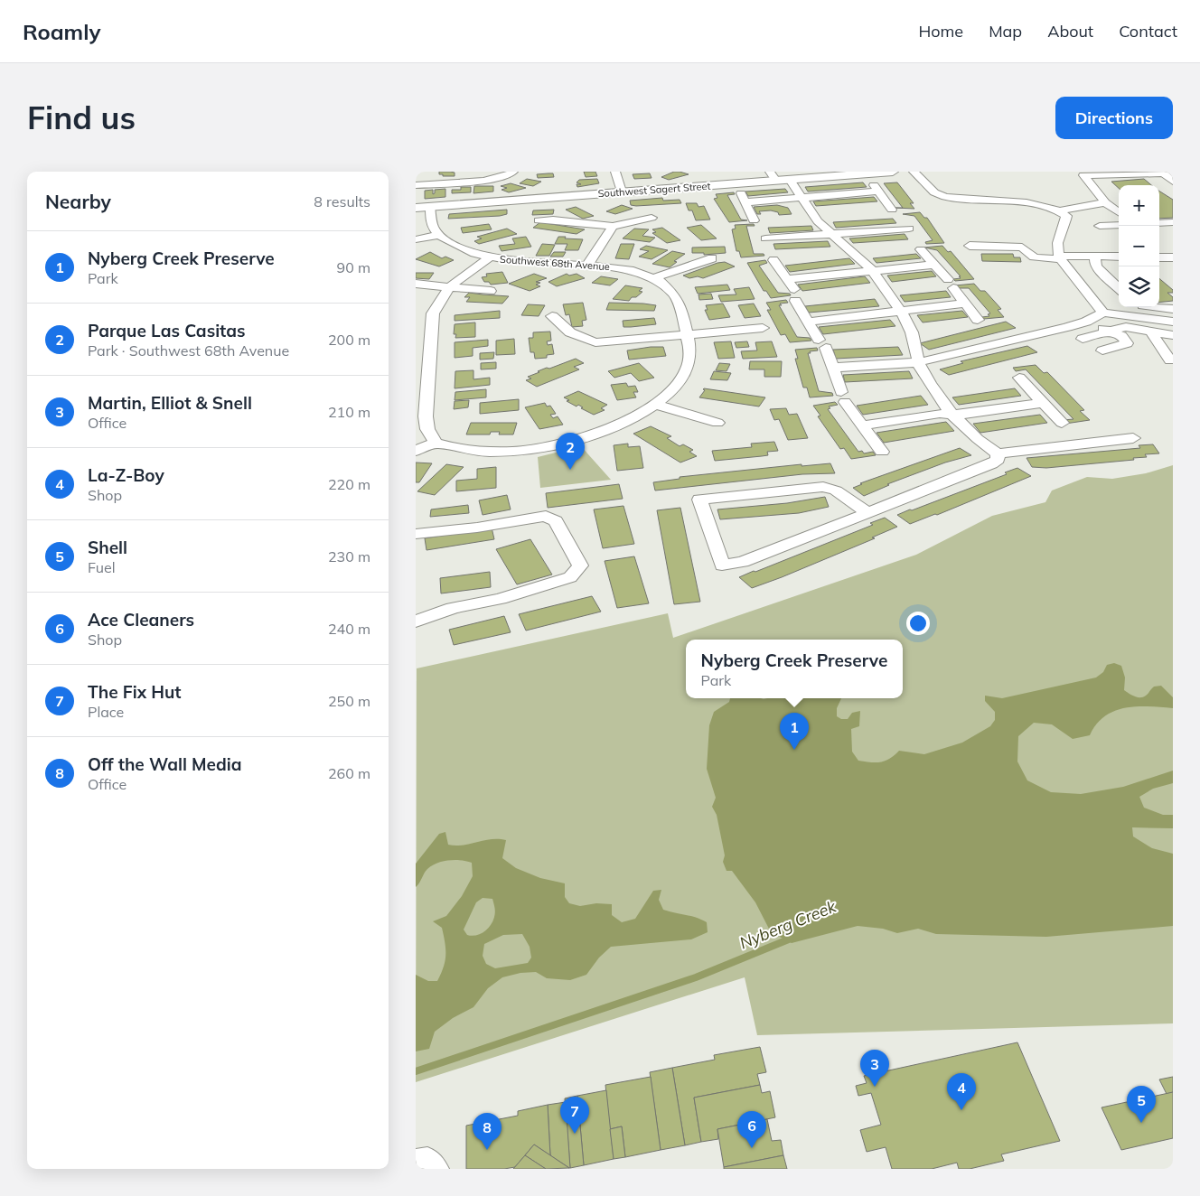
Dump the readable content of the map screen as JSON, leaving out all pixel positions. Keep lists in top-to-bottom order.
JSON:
{
  "streets": {
    "main road": ["Southwest Sagert Street"],
    "street": ["Southwest 68th Avenue"]
  },
  "water": ["Nyberg Creek"],
  "page": {
    "header": "Roamly",
    "nav": [
      "Home",
      "Map",
      "About",
      "Contact"
    ],
    "buttons": "Directions",
    "title": "Find us",
    "heading": ["Nearby", "8 results"],
    "map_buttons": ["+", "−"],
    "list": [
      {
        "mark": "1",
        "name": "Nyberg Creek Preserve",
        "note": "Park",
        "value": "90 m"
      },
      {
        "mark": "2",
        "name": "Parque Las Casitas",
        "note": "Park · Southwest 68th Avenue",
        "value": "200 m"
      },
      {
        "mark": "3",
        "name": "Martin, Elliot & Snell",
        "note": "Office",
        "value": "210 m"
      },
      {
        "mark": "4",
        "name": "La-Z-Boy",
        "note": "Shop",
        "value": "220 m"
      },
      {
        "mark": "5",
        "name": "Shell",
        "note": "Fuel",
        "value": "230 m"
      },
      {
        "mark": "6",
        "name": "Ace Cleaners",
        "note": "Shop",
        "value": "240 m"
      },
      {
        "mark": "7",
        "name": "The Fix Hut",
        "note": "Place",
        "value": "250 m"
      },
      {
        "mark": "8",
        "name": "Off the Wall Media",
        "note": "Office",
        "value": "260 m"
      }
    ],
    "pins": [
      "2",
      "1",
      "3",
      "4",
      "5",
      "7",
      "6",
      "8"
    ],
    "popup": ["Nyberg Creek Preserve", "Park"]
  }
}
